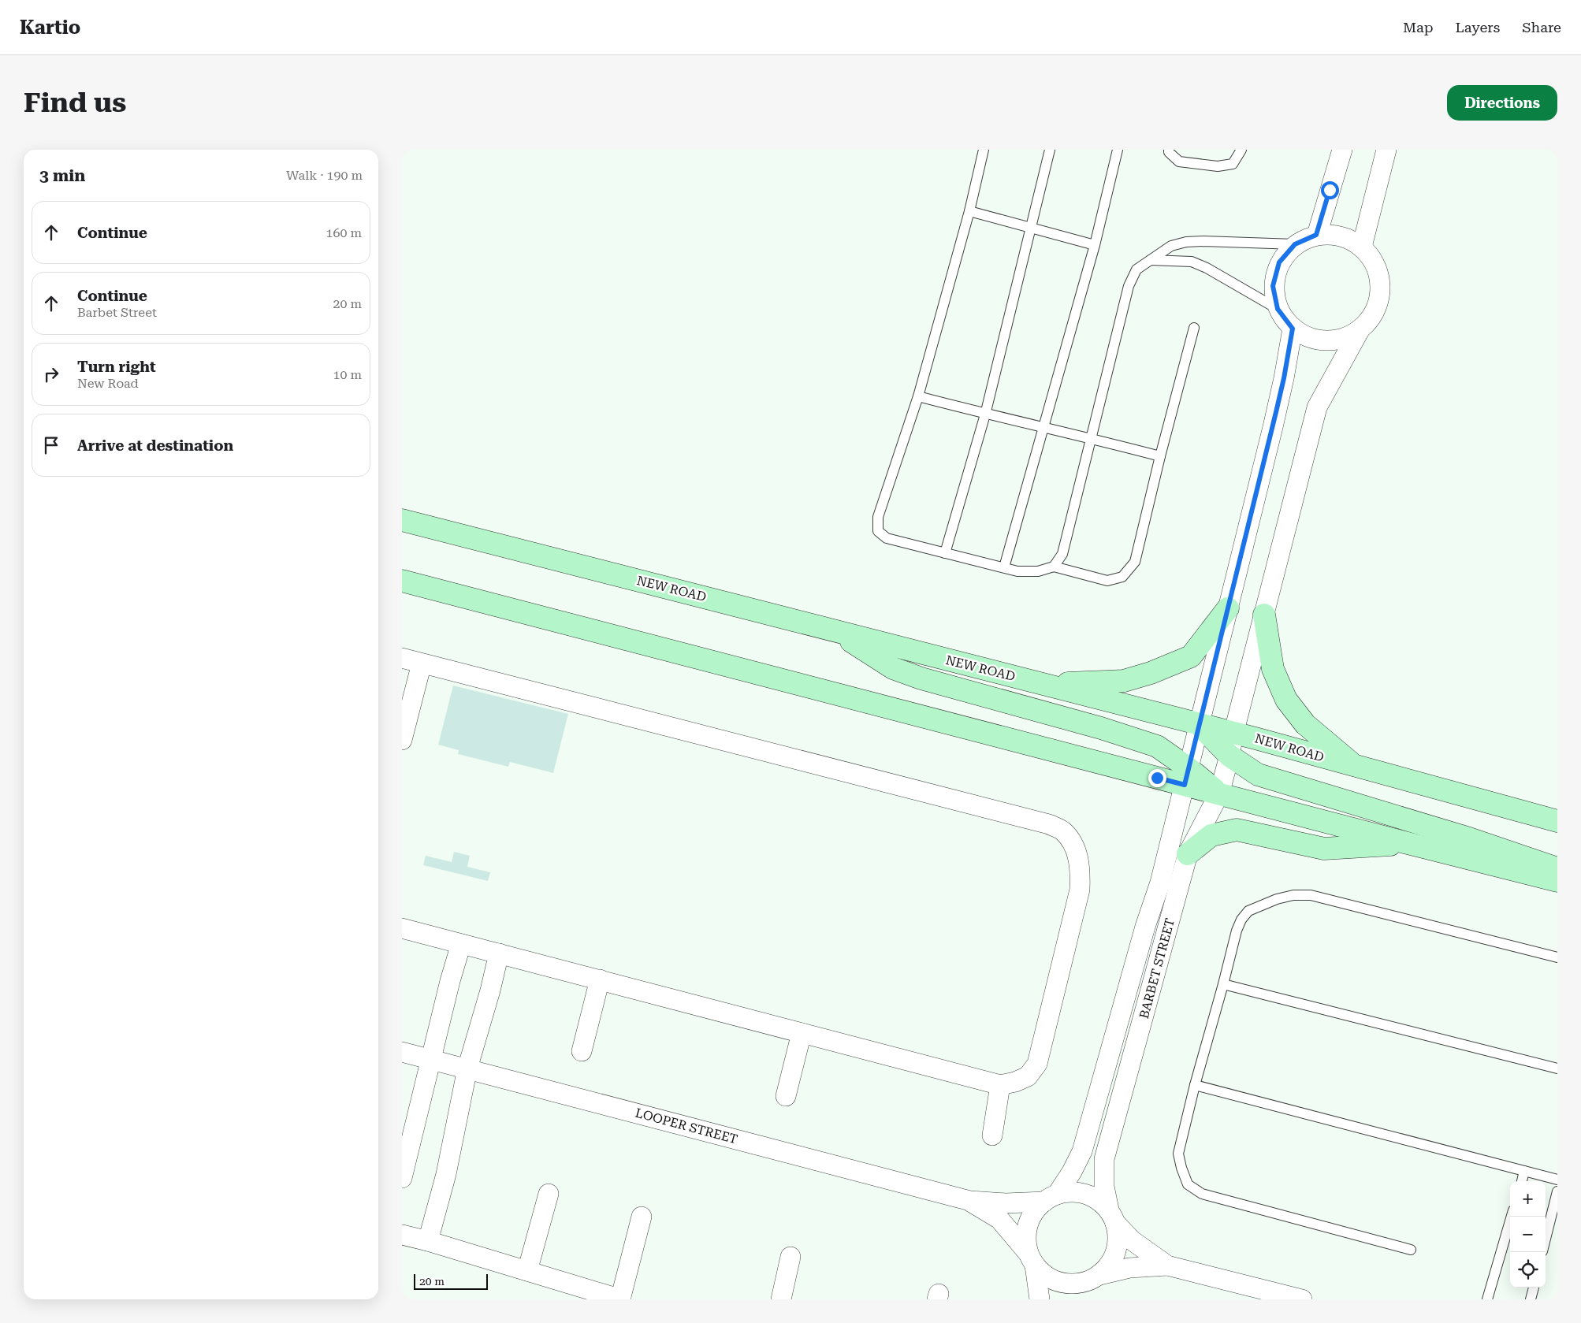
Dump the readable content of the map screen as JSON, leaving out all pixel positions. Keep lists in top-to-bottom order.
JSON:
{
  "streets": {
    "main road": ["NEW ROAD"],
    "street": ["BARBET STREET", "LOOPER STREET"]
  },
  "crossings": [
    ["NEW ROAD", "BARBET STREET"],
    ["BARBET STREET", "LOOPER STREET"]
  ],
  "scale_bar": "20 m",
  "page": {
    "header": "Kartio",
    "nav": ["Map", "Layers", "Share"],
    "buttons": "Directions",
    "title": "Find us",
    "heading": ["3 min", "Walk · 190 m"],
    "list": [
      ["Continue", "160 m"],
      ["Continue", "Barbet Street", "20 m"],
      ["Turn right", "New Road", "10 m"],
      "Arrive at destination"
    ],
    "map_buttons": ["+", "−"],
    "scale": "20 m"
  }
}
